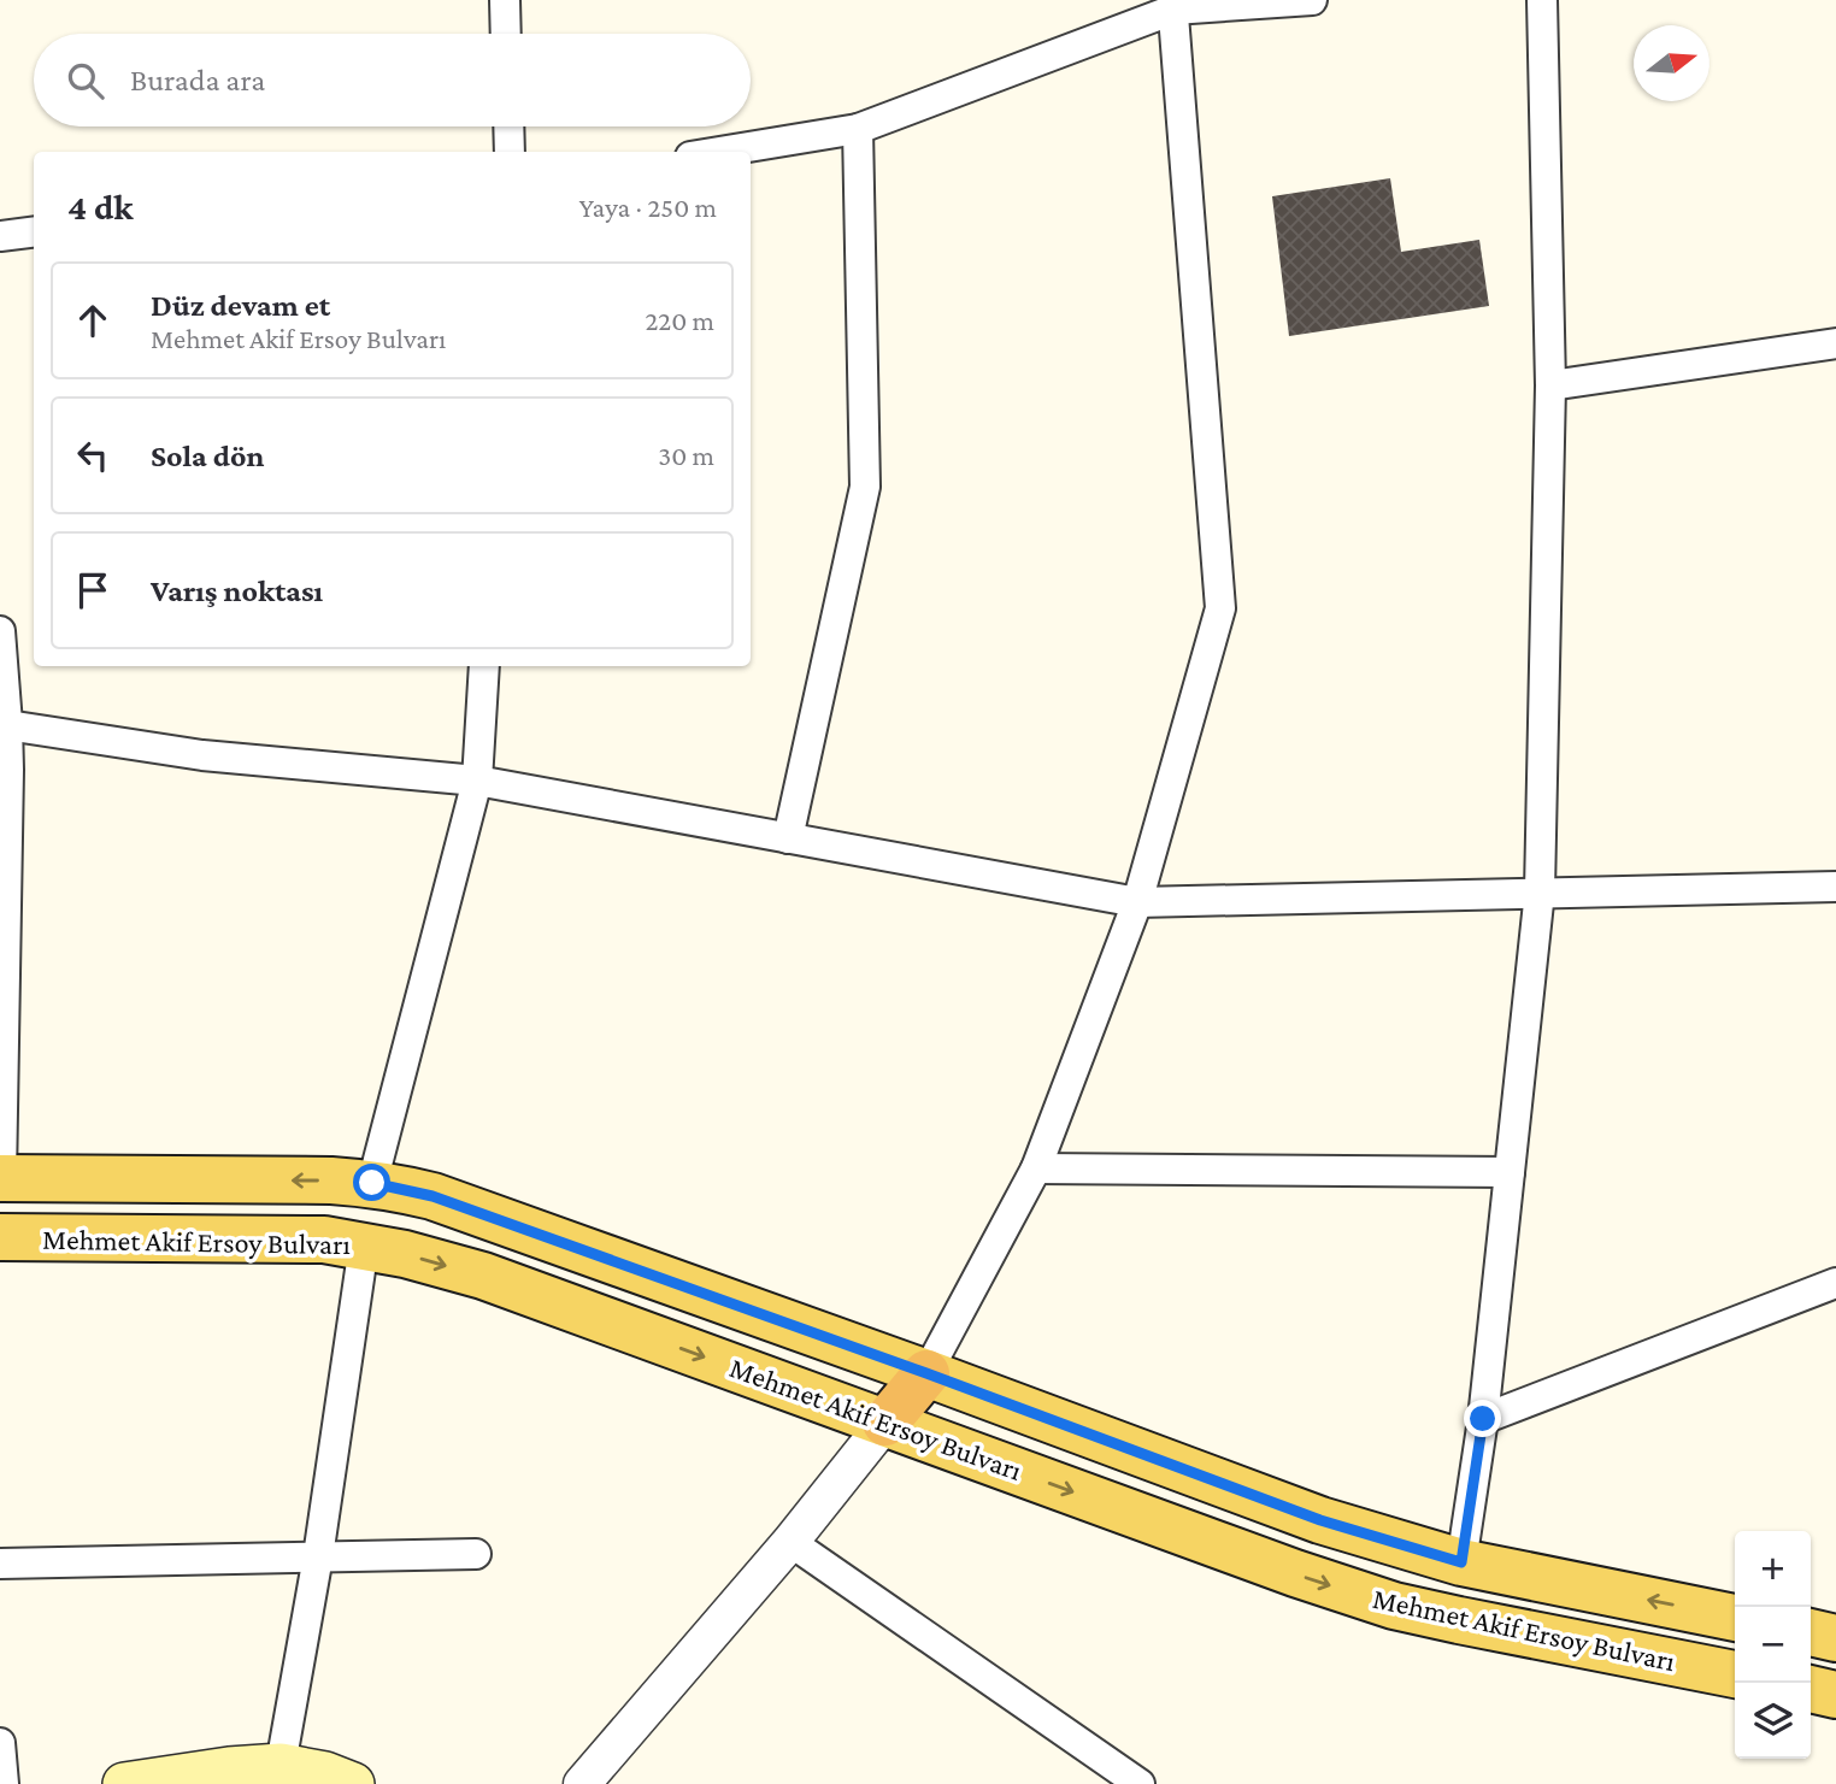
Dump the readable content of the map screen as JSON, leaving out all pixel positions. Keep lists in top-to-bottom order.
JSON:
{
  "streets": {
    "main road": ["Mehmet Akif Ersoy Bulvarı"]
  },
  "north": "right",
  "page": {
    "search": "Burada ara",
    "heading": ["4 dk", "Yaya · 250 m"],
    "list": [
      ["Düz devam et", "Mehmet Akif Ersoy Bulvarı", "220 m"],
      ["Sola dön", "30 m"],
      "Varış noktası"
    ],
    "map_buttons": ["+", "−"]
  }
}
